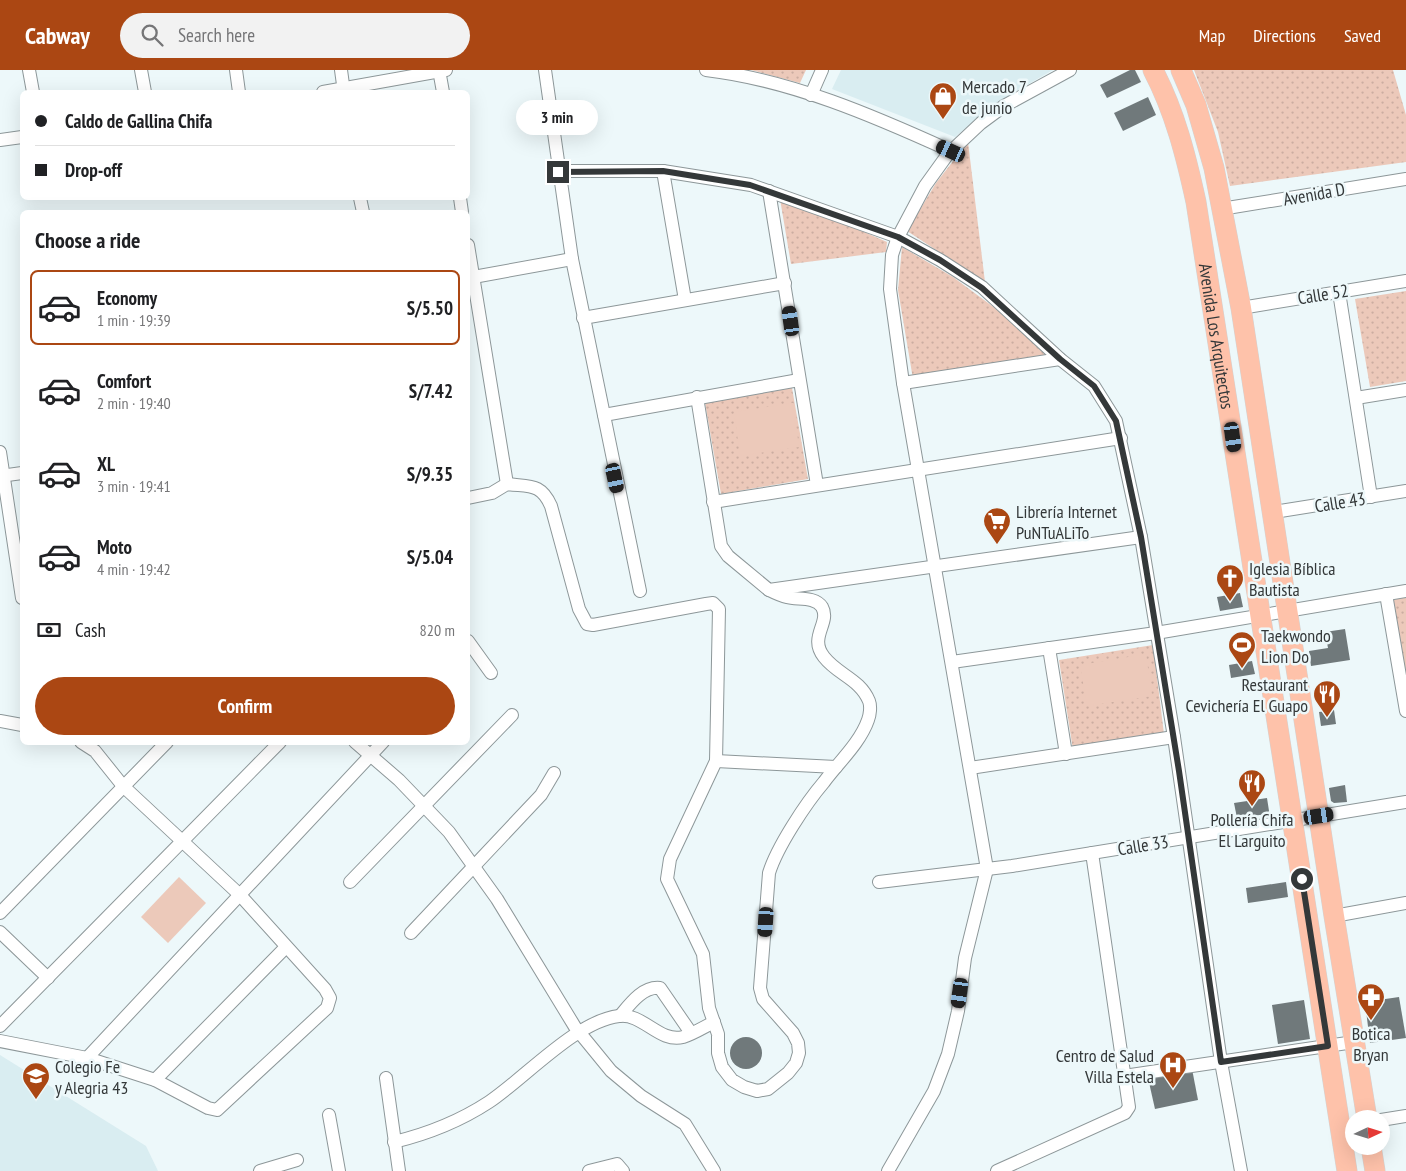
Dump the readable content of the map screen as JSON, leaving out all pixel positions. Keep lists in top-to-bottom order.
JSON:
{
  "streets": {
    "main road": ["Avenida Los Arquitectos"],
    "street": [
      "Avenida D",
      "Calle 52",
      "Calle 43",
      "Calle 33"
    ]
  },
  "crossings": [
    ["Avenida D", "Avenida Los Arquitectos"],
    ["Calle 52", "Avenida Los Arquitectos"],
    ["Avenida Los Arquitectos", "Calle 43"],
    ["Avenida Los Arquitectos", "Calle 33"]
  ],
  "places": {
    "shop": ["Mercado 7 de junio"],
    "supermarket": ["Librería Internet PuNTuALiTo"],
    "church": ["Iglesia Bíblica Bautista"],
    "sports": ["Taekwondo Lion Do"],
    "restaurant": ["Restaurant Cevichería El Guapo", "Pollería Chifa El Larguito"],
    "pharmacy": ["Botica Bryan"],
    "hospital": ["Centro de Salud Villa Estela"],
    "school or university": ["Colegio Fe y Alegria 43"]
  },
  "north": "right",
  "page": {
    "header": "Cabway",
    "search": "Search here",
    "nav": ["Map", "Directions", "Saved"],
    "banner": ["Caldo de Gallina Chifa", "Drop-off"],
    "bubble": "3 min",
    "heading": "Choose a ride",
    "list": [
      {
        "name": "Economy",
        "note": "1 min · 19:39",
        "value": "S/5.50"
      },
      {
        "name": "Comfort",
        "note": "2 min · 19:40",
        "value": "S/7.42"
      },
      {
        "name": "XL",
        "note": "3 min · 19:41",
        "value": "S/9.35"
      },
      {
        "name": "Moto",
        "note": "4 min · 19:42",
        "value": "S/5.04"
      }
    ],
    "pay": ["Cash", "820 m"],
    "buttons": "Confirm"
  }
}
